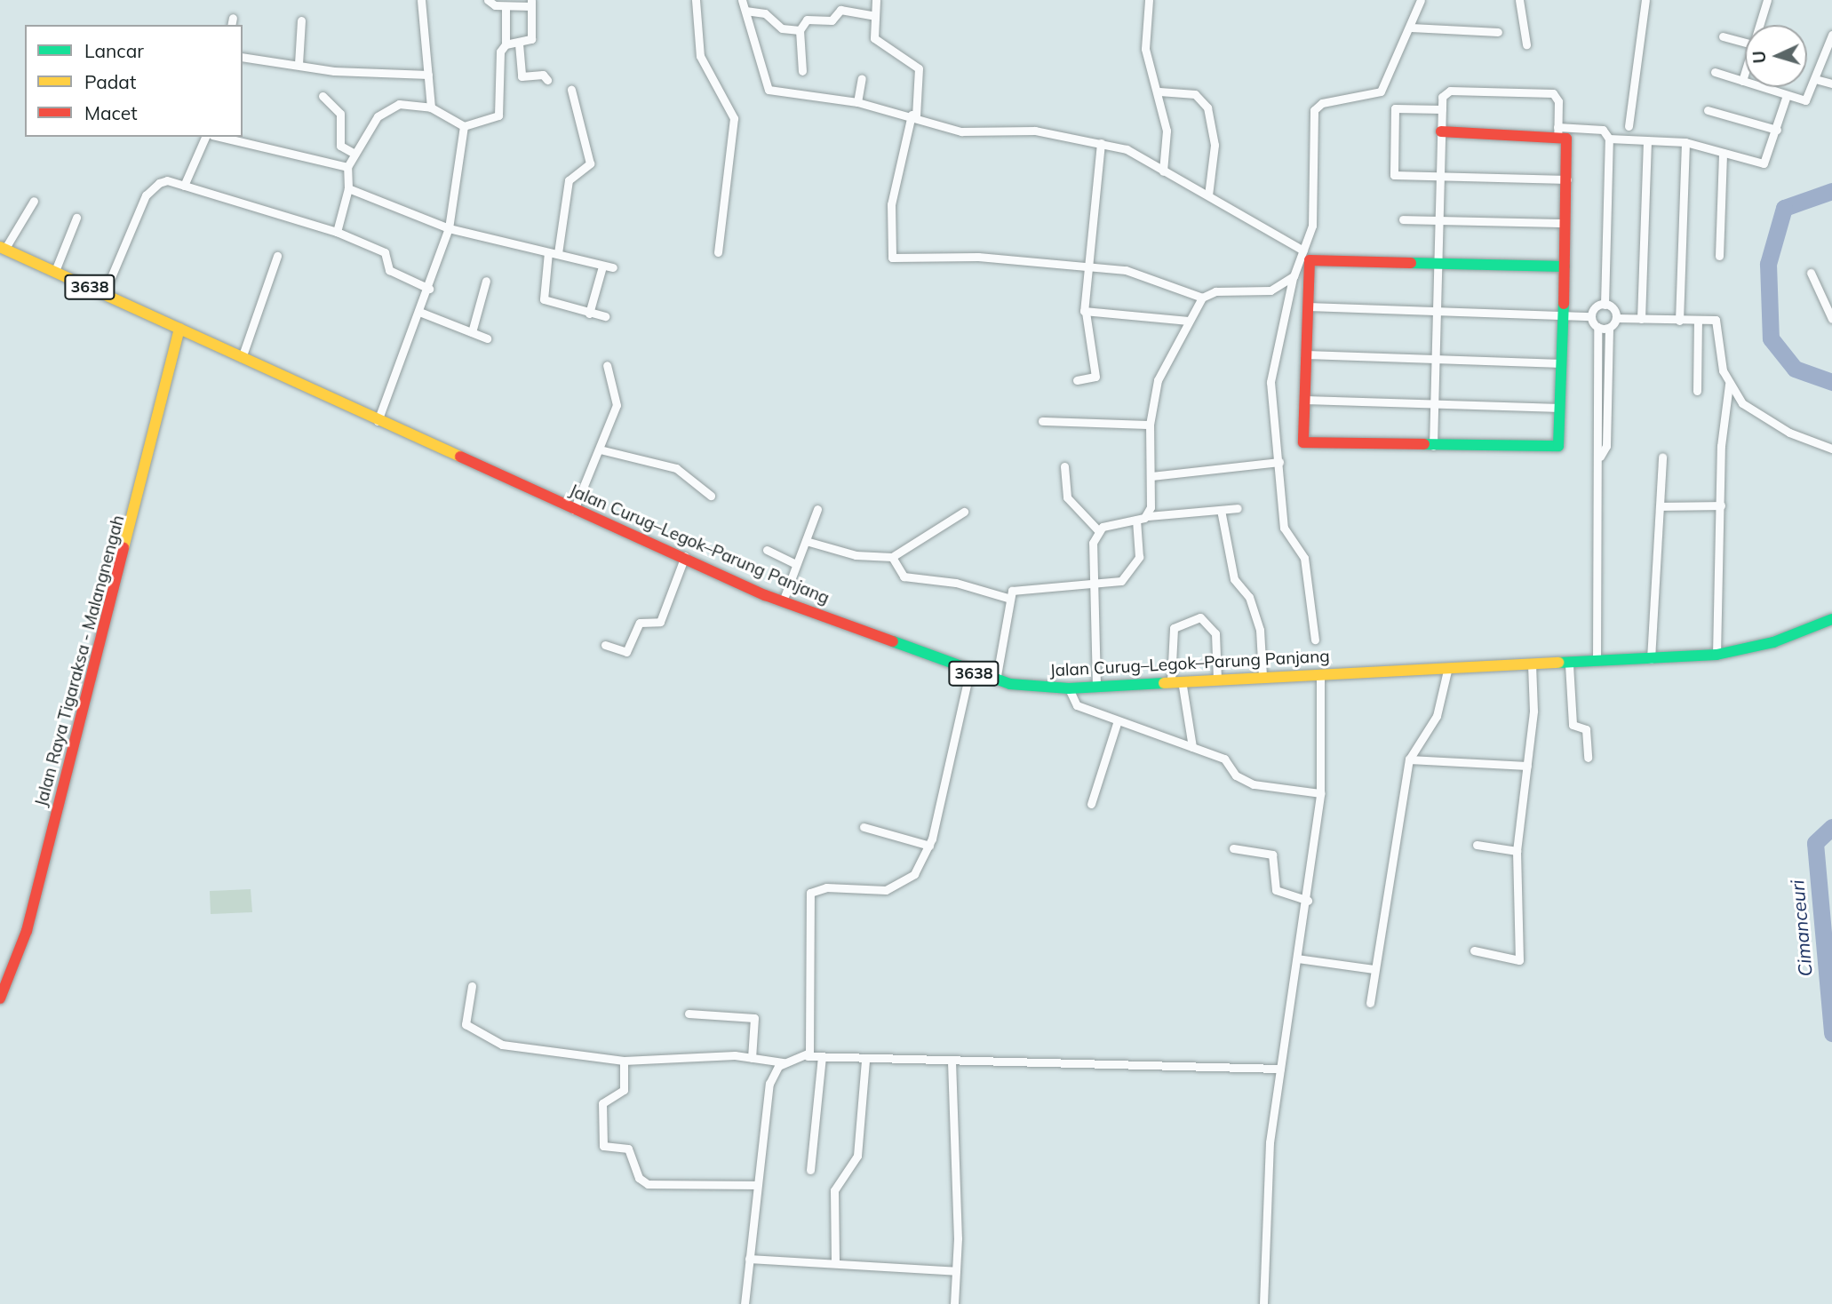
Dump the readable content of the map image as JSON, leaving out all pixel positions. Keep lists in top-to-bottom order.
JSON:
{
  "streets": {
    "main road": ["3638", "Jalan Curug–Legok–Parung Panjang", "Jalan Raya Tigaraksa - Malangnengah"]
  },
  "crossings": [
    ["Jalan Curug–Legok–Parung Panjang", "Jalan Raya Tigaraksa - Malangnengah"]
  ],
  "water": ["Cimanceuri"],
  "legend": ["Lancar", "Padat", "Macet"],
  "north": "left"
}
